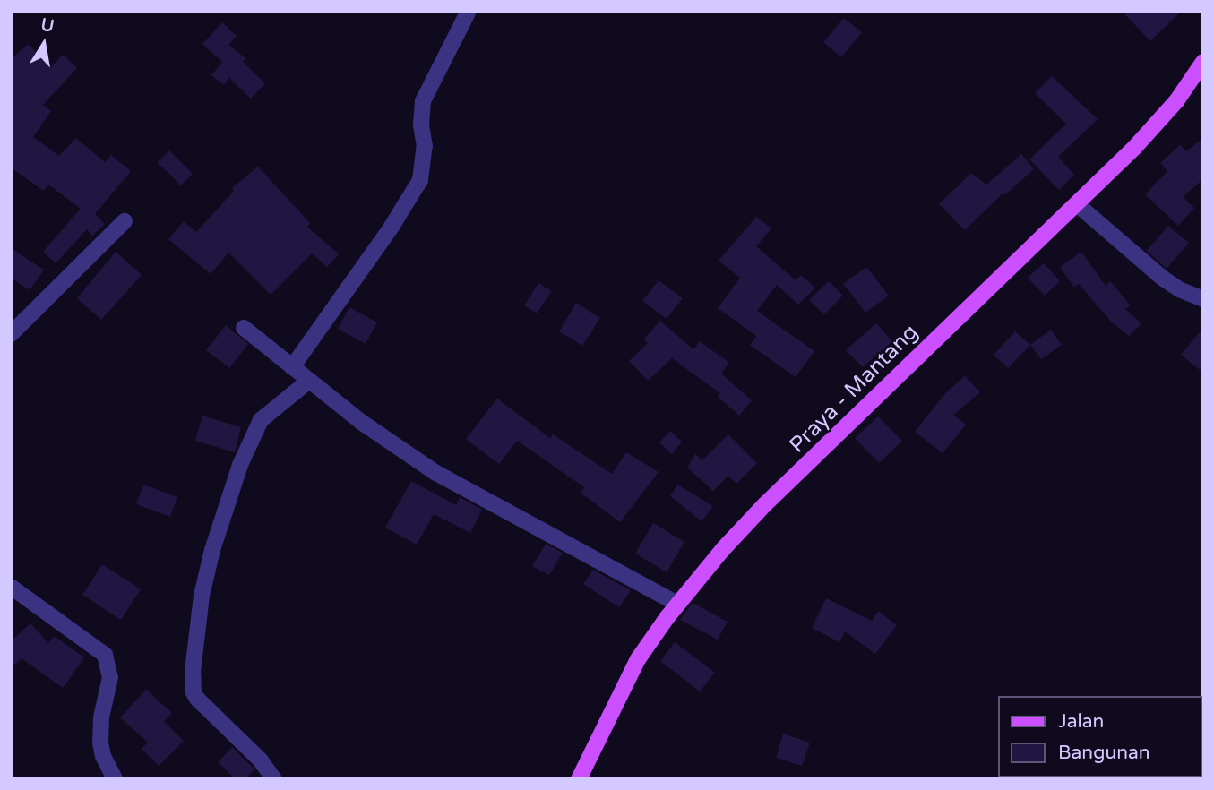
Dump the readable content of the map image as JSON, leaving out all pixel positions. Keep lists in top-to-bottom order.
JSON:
{
  "streets": {
    "main road": ["Praya - Mantang"]
  },
  "legend": ["Jalan", "Bangunan"],
  "north": "top"
}
